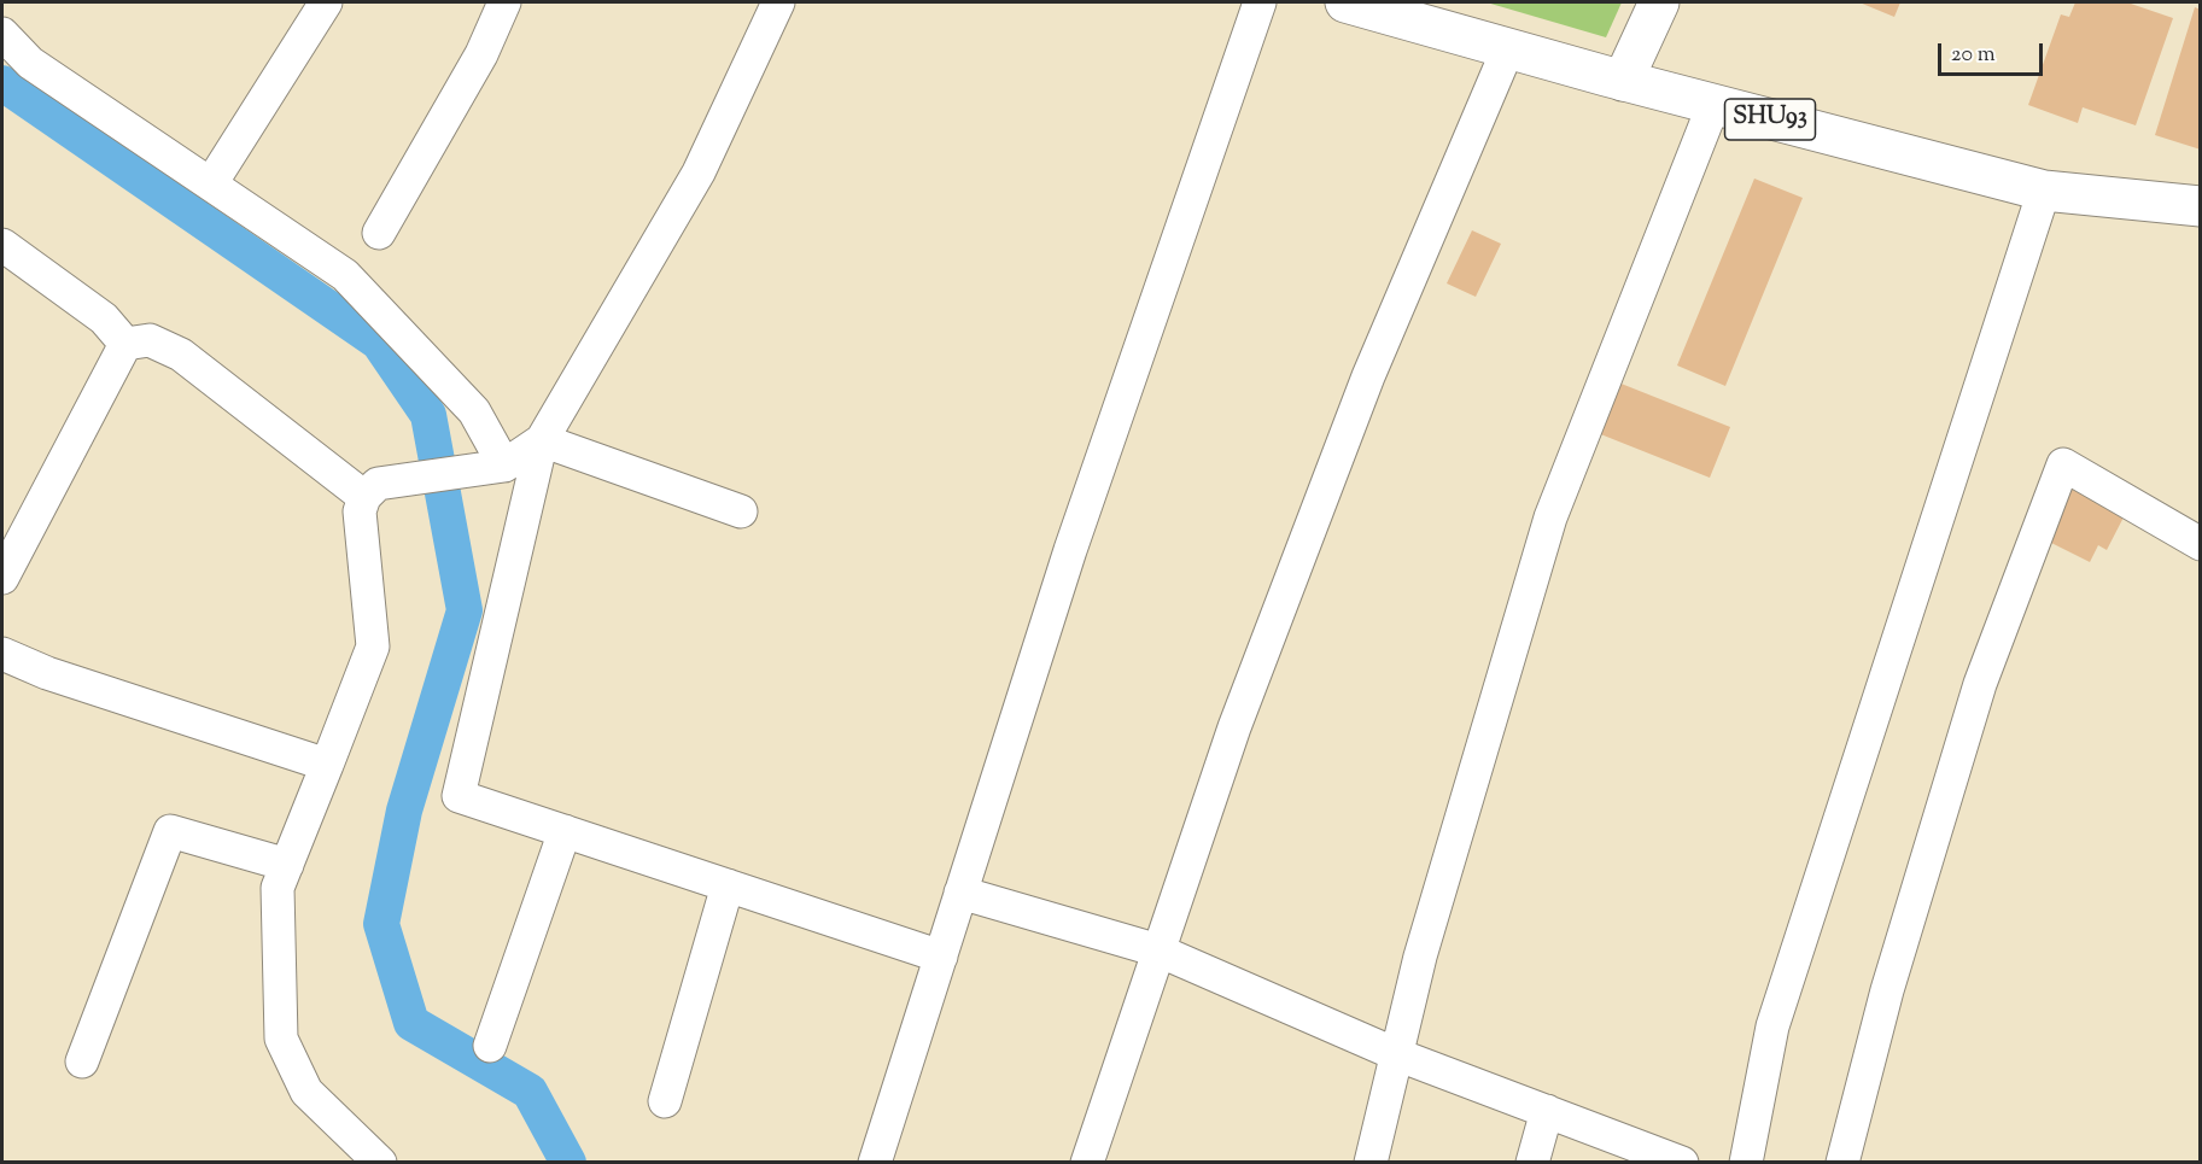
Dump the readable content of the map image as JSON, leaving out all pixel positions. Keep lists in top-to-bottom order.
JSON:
{
  "streets": {
    "main road": ["SHU93"]
  },
  "scale_bar": "20 m"
}
